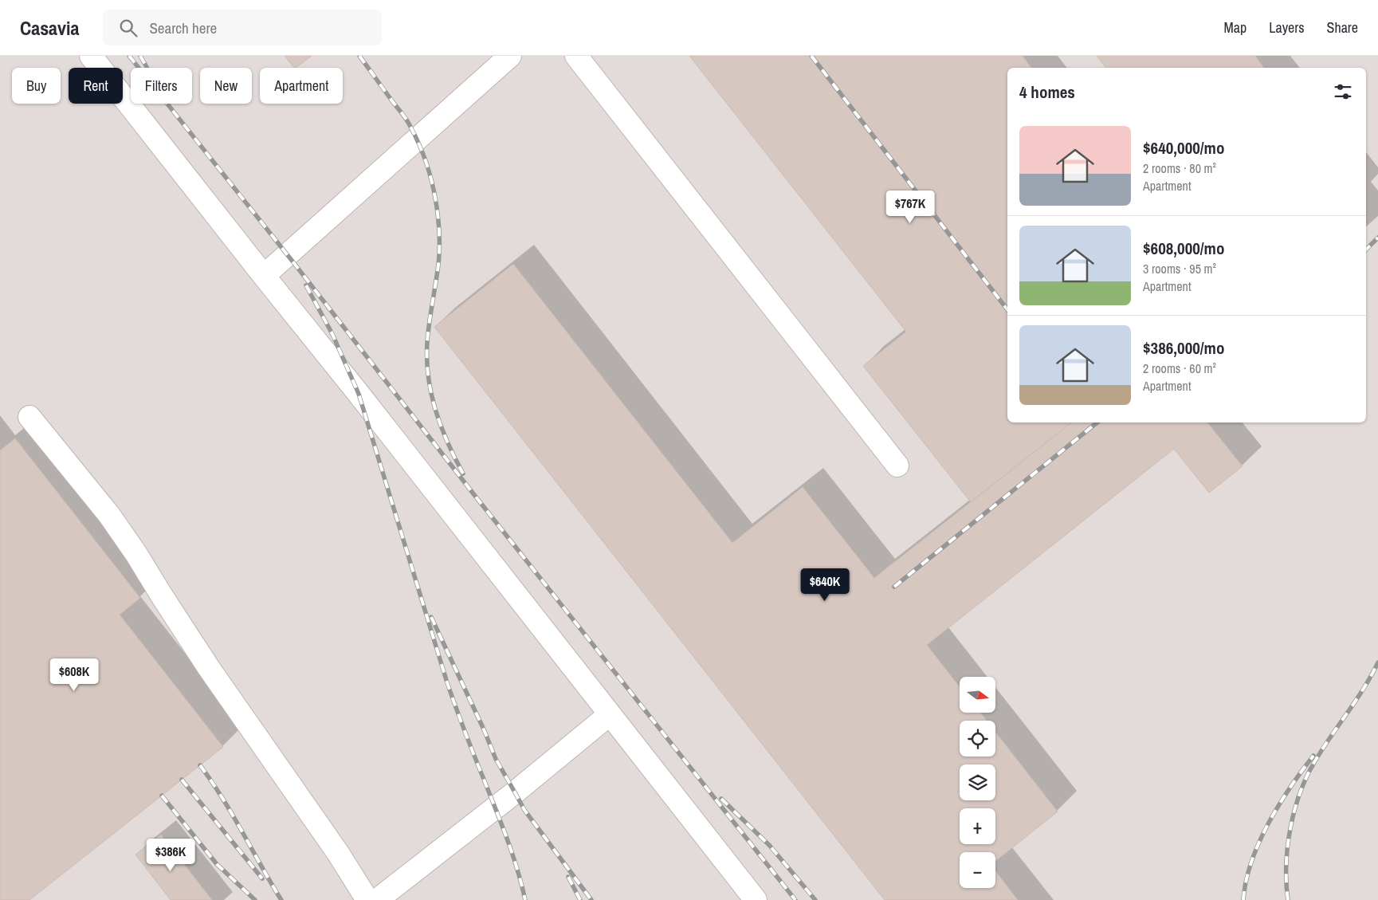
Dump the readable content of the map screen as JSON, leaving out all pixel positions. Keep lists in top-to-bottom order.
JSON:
{
  "north": "right",
  "page": {
    "header": "Casavia",
    "search": "Search here",
    "nav": ["Map", "Layers", "Share"],
    "chip": [
      "Buy",
      "Rent",
      "Filters",
      "New",
      "Apartment"
    ],
    "heading": "4 homes",
    "list": [
      {
        "name": "$640,000/mo",
        "note": "2 rooms · 80 m² · Apartment"
      },
      {
        "name": "$608,000/mo",
        "note": "3 rooms · 95 m² · Apartment"
      },
      {
        "name": "$386,000/mo",
        "note": "2 rooms · 60 m² · Apartment"
      }
    ],
    "price": [
      "$767K",
      "$640K",
      "$608K",
      "$386K"
    ],
    "map_buttons": ["+", "−"]
  }
}
